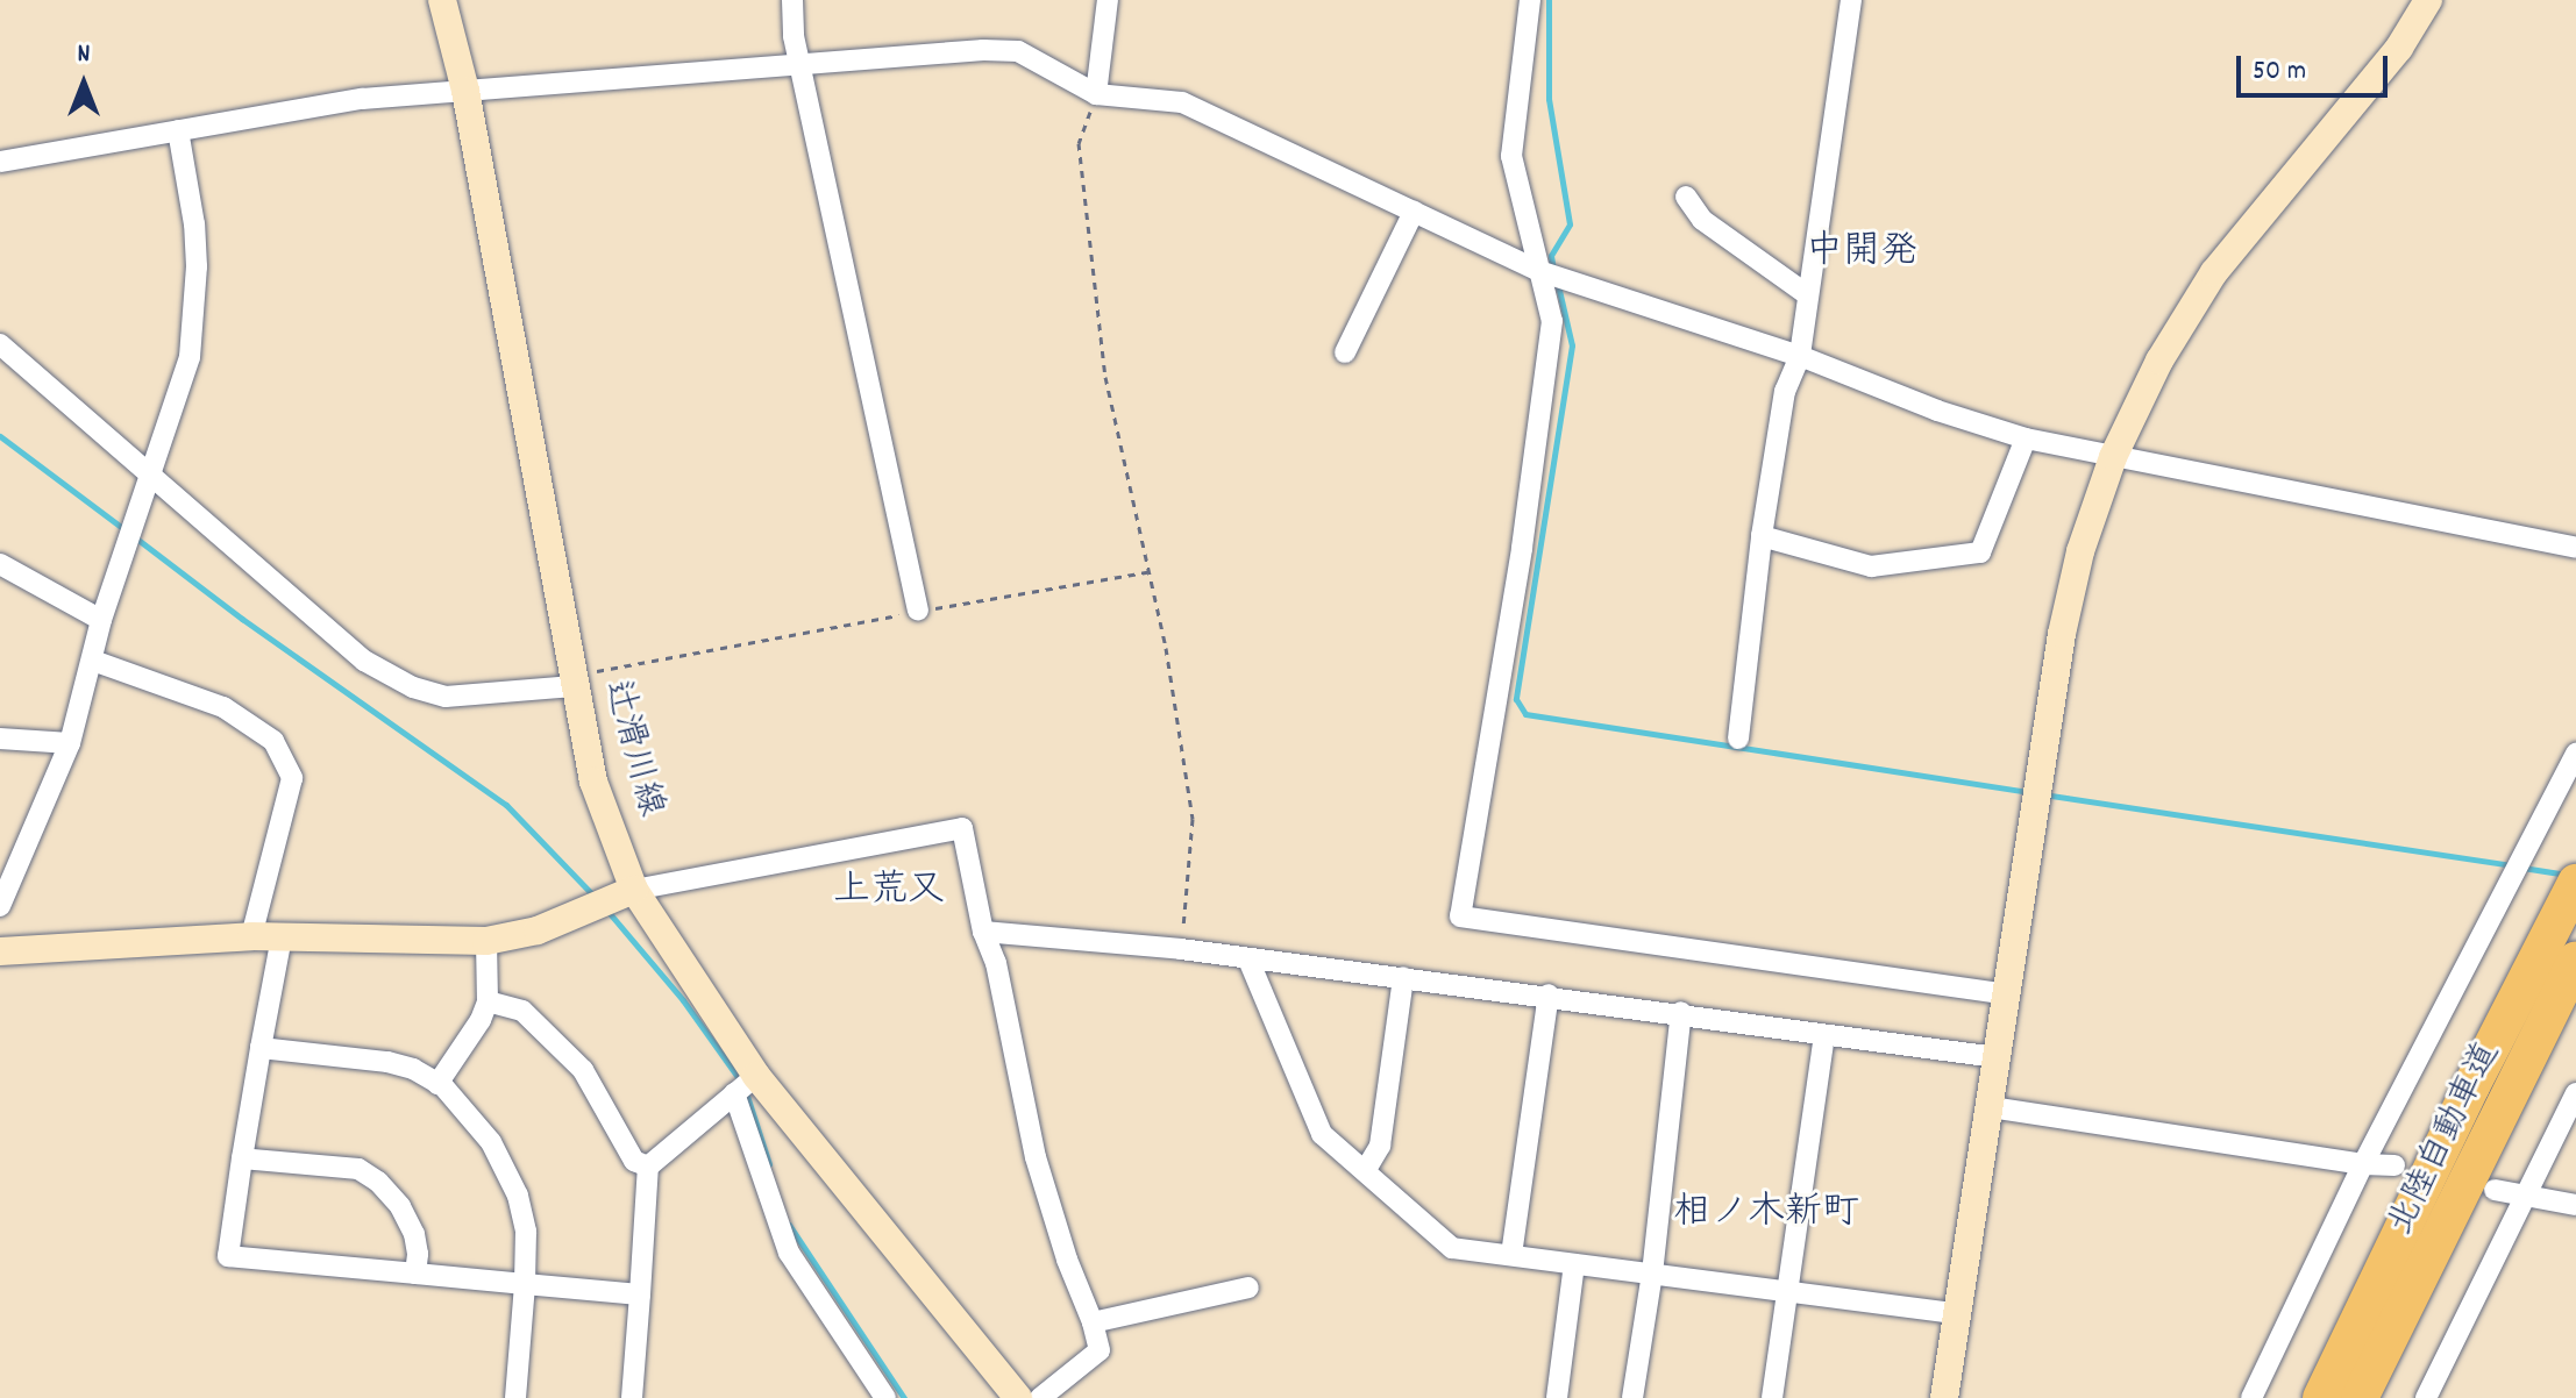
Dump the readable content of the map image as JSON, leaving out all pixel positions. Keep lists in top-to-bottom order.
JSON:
{
  "streets": {
    "highway": ["北陸自動車道"],
    "street": ["辻滑川線"]
  },
  "districts": ["中開発", "上荒又", "相ノ木新町"],
  "scale_bar": "50 m",
  "north": "top"
}
